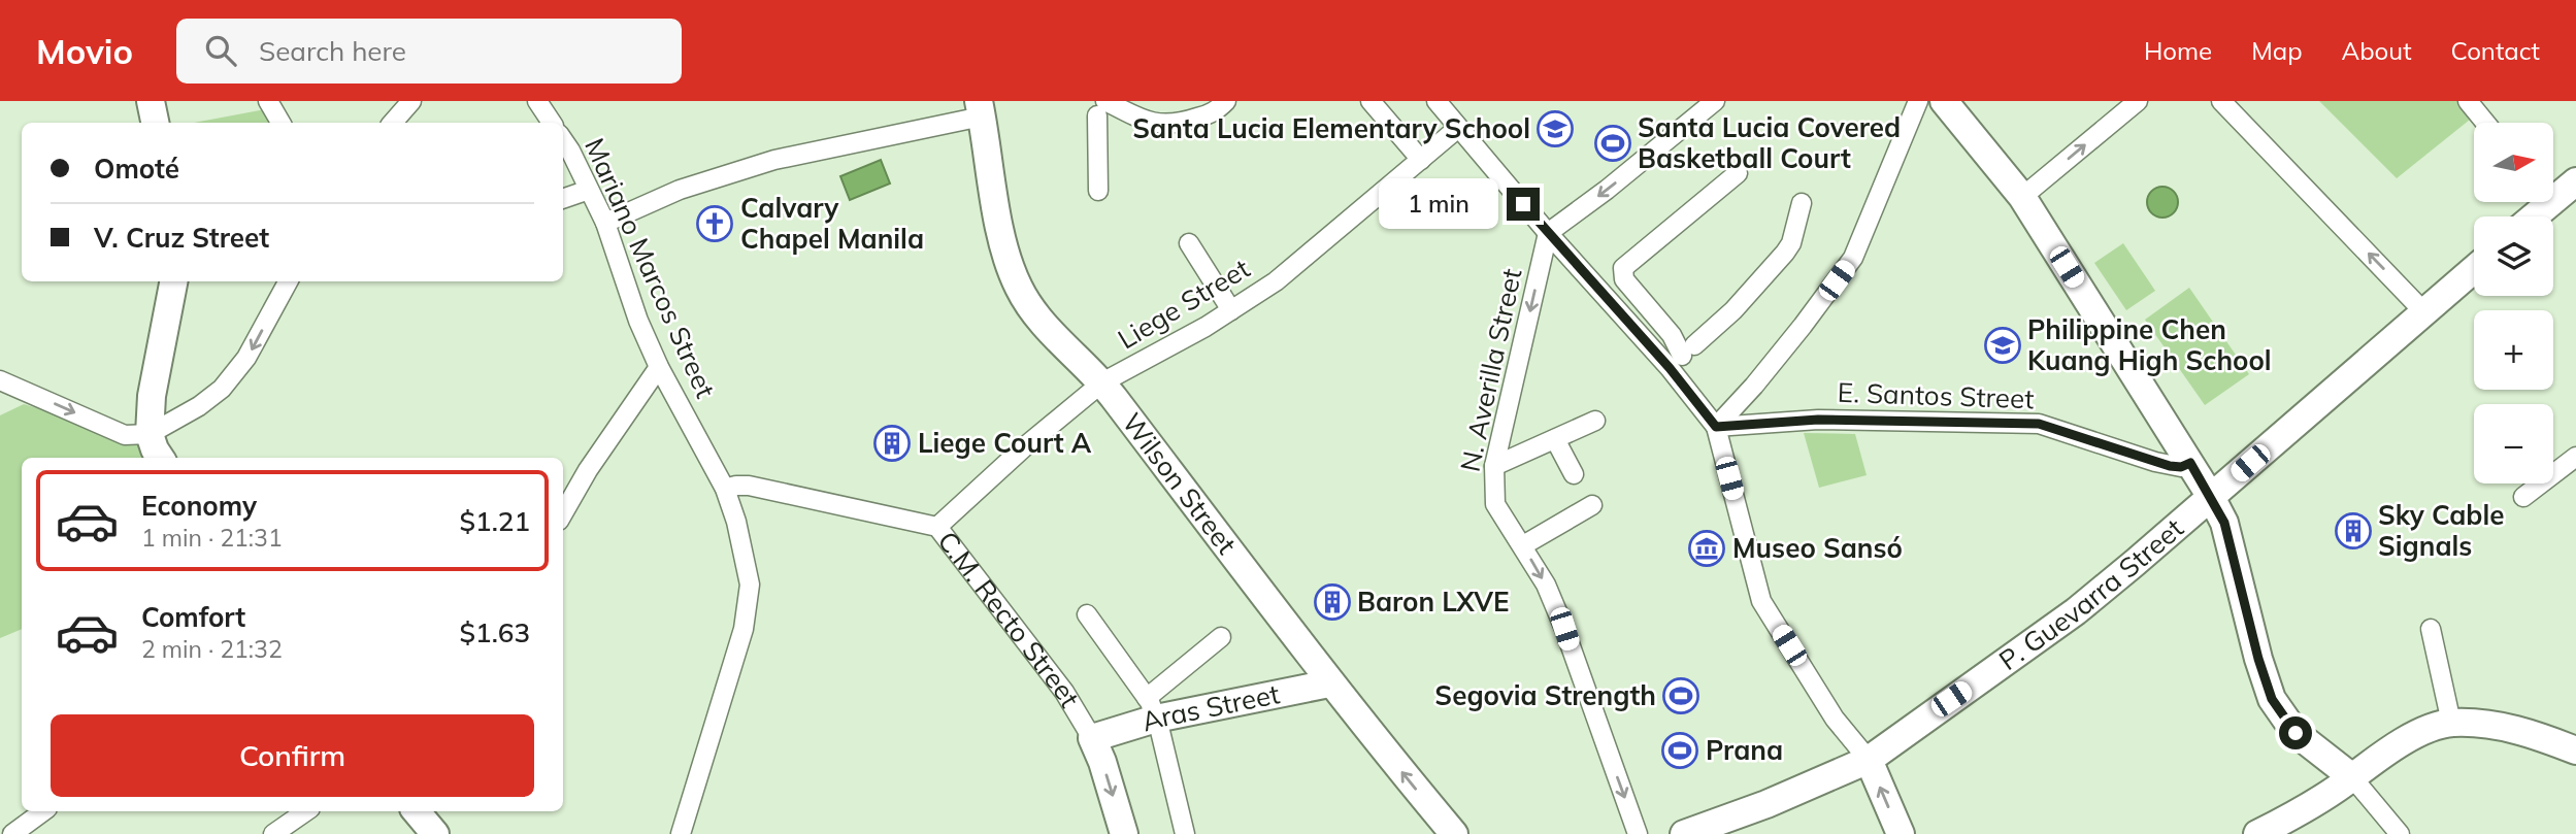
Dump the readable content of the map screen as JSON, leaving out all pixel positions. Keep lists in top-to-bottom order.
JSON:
{
  "streets": {
    "main road": [
      "Wilson Street",
      "P. Guevarra Street",
      "C.M. Recto Street",
      "Aras Street"
    ],
    "street": [
      "Mariano Marcos Street",
      "Liege Street",
      "N. Averilla Street",
      "E. Santos Street"
    ]
  },
  "crossings": [
    ["Mariano Marcos Street", "C.M. Recto Street"],
    ["Liege Street", "Wilson Street"],
    ["Liege Street", "C.M. Recto Street"],
    ["Wilson Street", "Aras Street"],
    ["C.M. Recto Street", "Aras Street"]
  ],
  "one_way": ["N. Averilla Street"],
  "places": {
    "school or university": ["Santa Lucia Elementary School", "Philippine Chen Kuang High School"],
    "sports": ["Santa Lucia Covered Basketball Court", "Segovia Strength", "Prana"],
    "church": ["Calvary Chapel Manila"],
    "building": ["Liege Court A", "Sky Cable Signals", "Baron LXVE"],
    "museum": ["Museo Sansó"]
  },
  "north": "right",
  "page": {
    "header": "Movio",
    "search": "Search here",
    "nav": [
      "Home",
      "Map",
      "About",
      "Contact"
    ],
    "map_buttons": ["+", "−"],
    "banner": ["Omoté", "V. Cruz Street"],
    "bubble": "1 min",
    "list": [
      {
        "name": "Economy",
        "note": "1 min · 21:31",
        "value": "$1.21"
      },
      {
        "name": "Comfort",
        "note": "2 min · 21:32",
        "value": "$1.63"
      }
    ],
    "buttons": "Confirm"
  }
}
